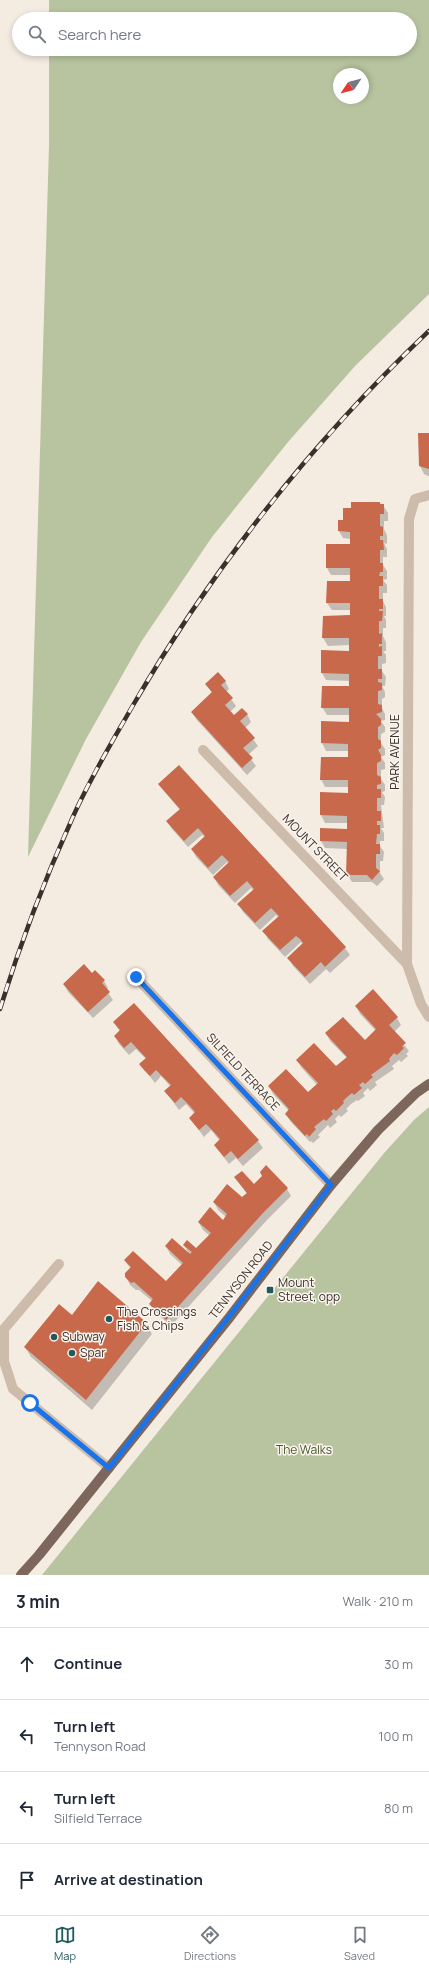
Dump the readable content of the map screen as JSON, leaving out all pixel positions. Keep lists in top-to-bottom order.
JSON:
{
  "streets": {
    "main road": ["TENNYSON ROAD"],
    "street": ["PARK AVENUE", "MOUNT STREET", "SILFIELD TERRACE"]
  },
  "crossings": [
    ["PARK AVENUE", "MOUNT STREET"],
    ["SILFIELD TERRACE", "TENNYSON ROAD"]
  ],
  "parks": ["The Walks"],
  "places": {
    "transit": ["Mount Street, opp"],
    "other": ["The Crossings Fish & Chips", "Subway", "Spar"]
  },
  "north": "bottom left",
  "page": {
    "search": "Search here",
    "heading": ["3 min", "Walk · 210 m"],
    "list": [
      ["Continue", "30 m"],
      ["Turn left", "Tennyson Road", "100 m"],
      ["Turn left", "Silfield Terrace", "80 m"],
      "Arrive at destination"
    ],
    "nav": ["Map", "Directions", "Saved"]
  }
}
